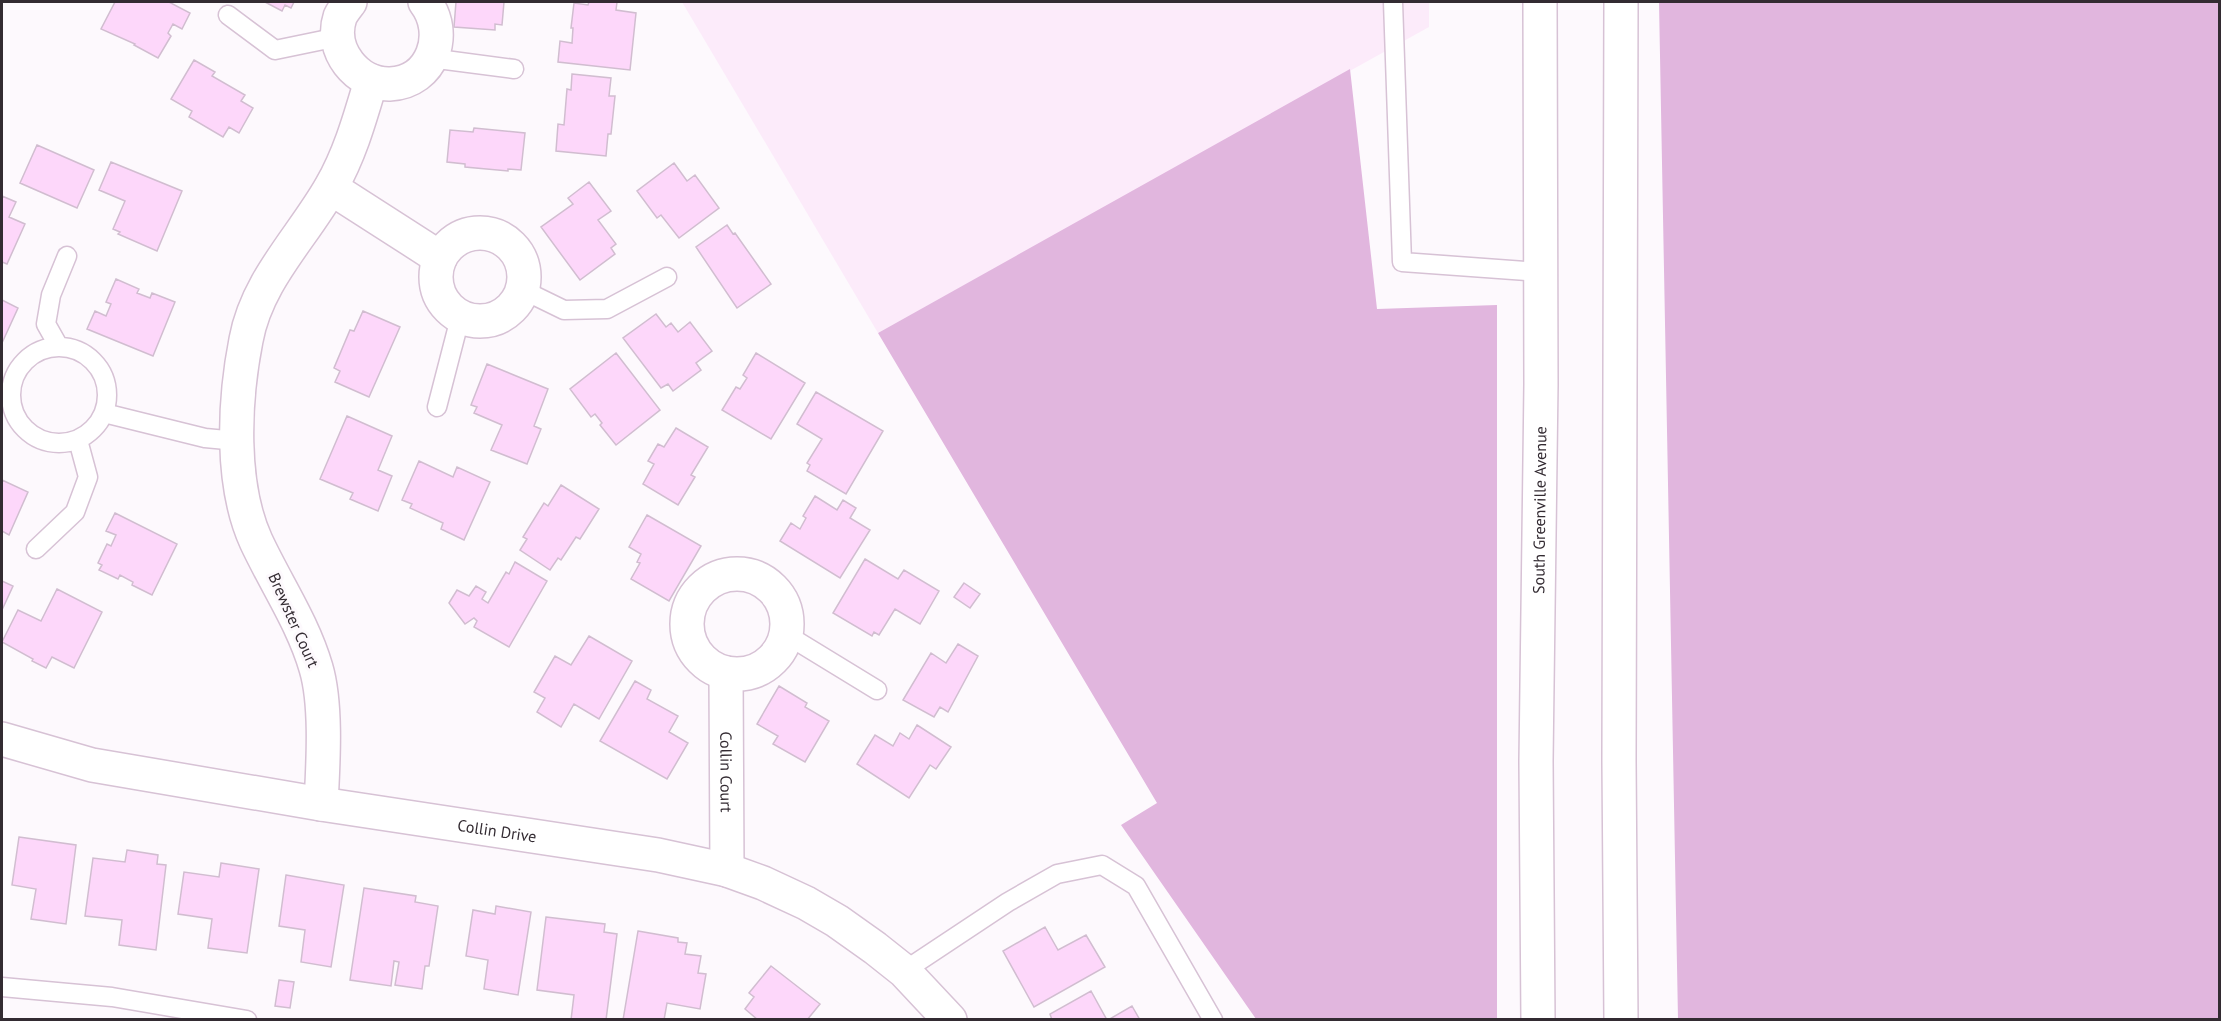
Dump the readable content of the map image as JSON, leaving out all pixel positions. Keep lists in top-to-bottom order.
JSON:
{
  "streets": {
    "street": [
      "South Greenville Avenue",
      "Brewster Court",
      "Collin Court",
      "Collin Drive"
    ]
  },
  "crossings": [
    ["Brewster Court", "Collin Drive"],
    ["Collin Court", "Collin Drive"]
  ]
}
